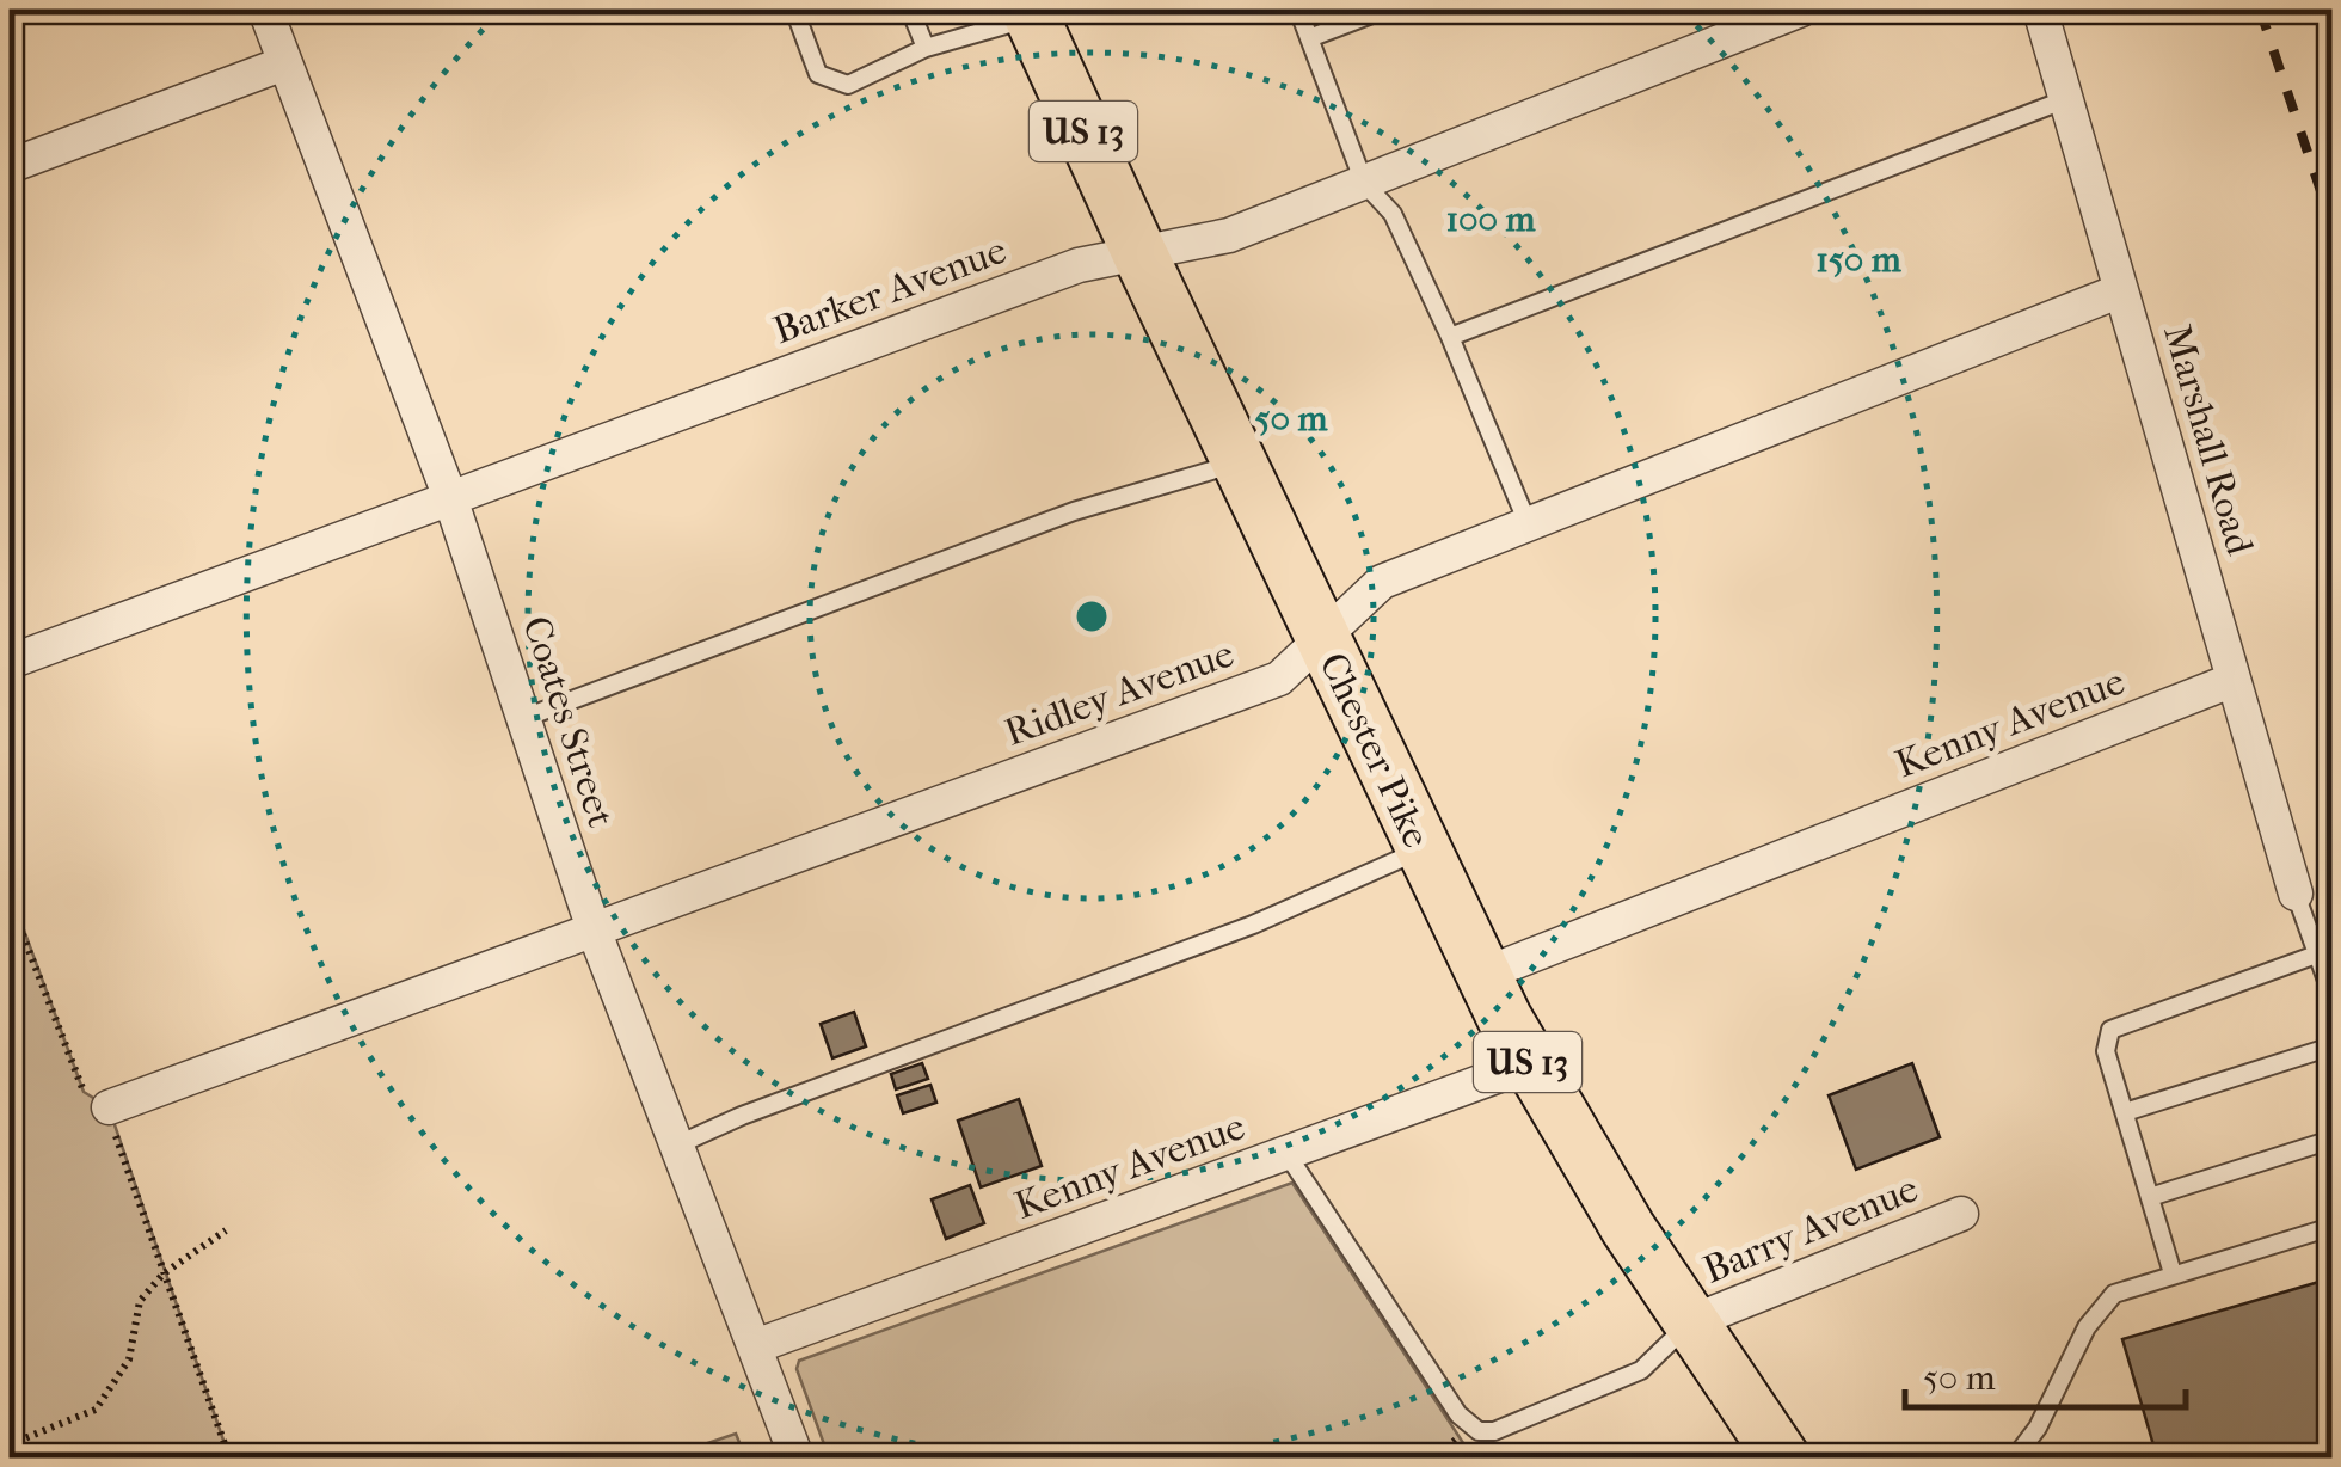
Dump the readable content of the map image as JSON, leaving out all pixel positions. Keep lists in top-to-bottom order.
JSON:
{
  "streets": {
    "main road": ["US 13", "Chester Pike"],
    "street": [
      "Barker Avenue",
      "Marshall Road",
      "Ridley Avenue",
      "Coates Street",
      "Kenny Avenue",
      "Barry Avenue"
    ]
  },
  "crossings": [
    ["Barker Avenue", "Coates Street"],
    ["Barker Avenue", "Chester Pike"],
    ["Marshall Road", "Ridley Avenue"],
    ["Marshall Road", "Kenny Avenue"],
    ["Ridley Avenue", "Coates Street"],
    ["Ridley Avenue", "Chester Pike"],
    ["Coates Street", "Kenny Avenue"],
    ["Kenny Avenue", "Chester Pike"],
    ["Chester Pike", "Barry Avenue"]
  ],
  "scale_bar": "50 m",
  "rings": ["100 m", "150 m", "50 m"]
}
